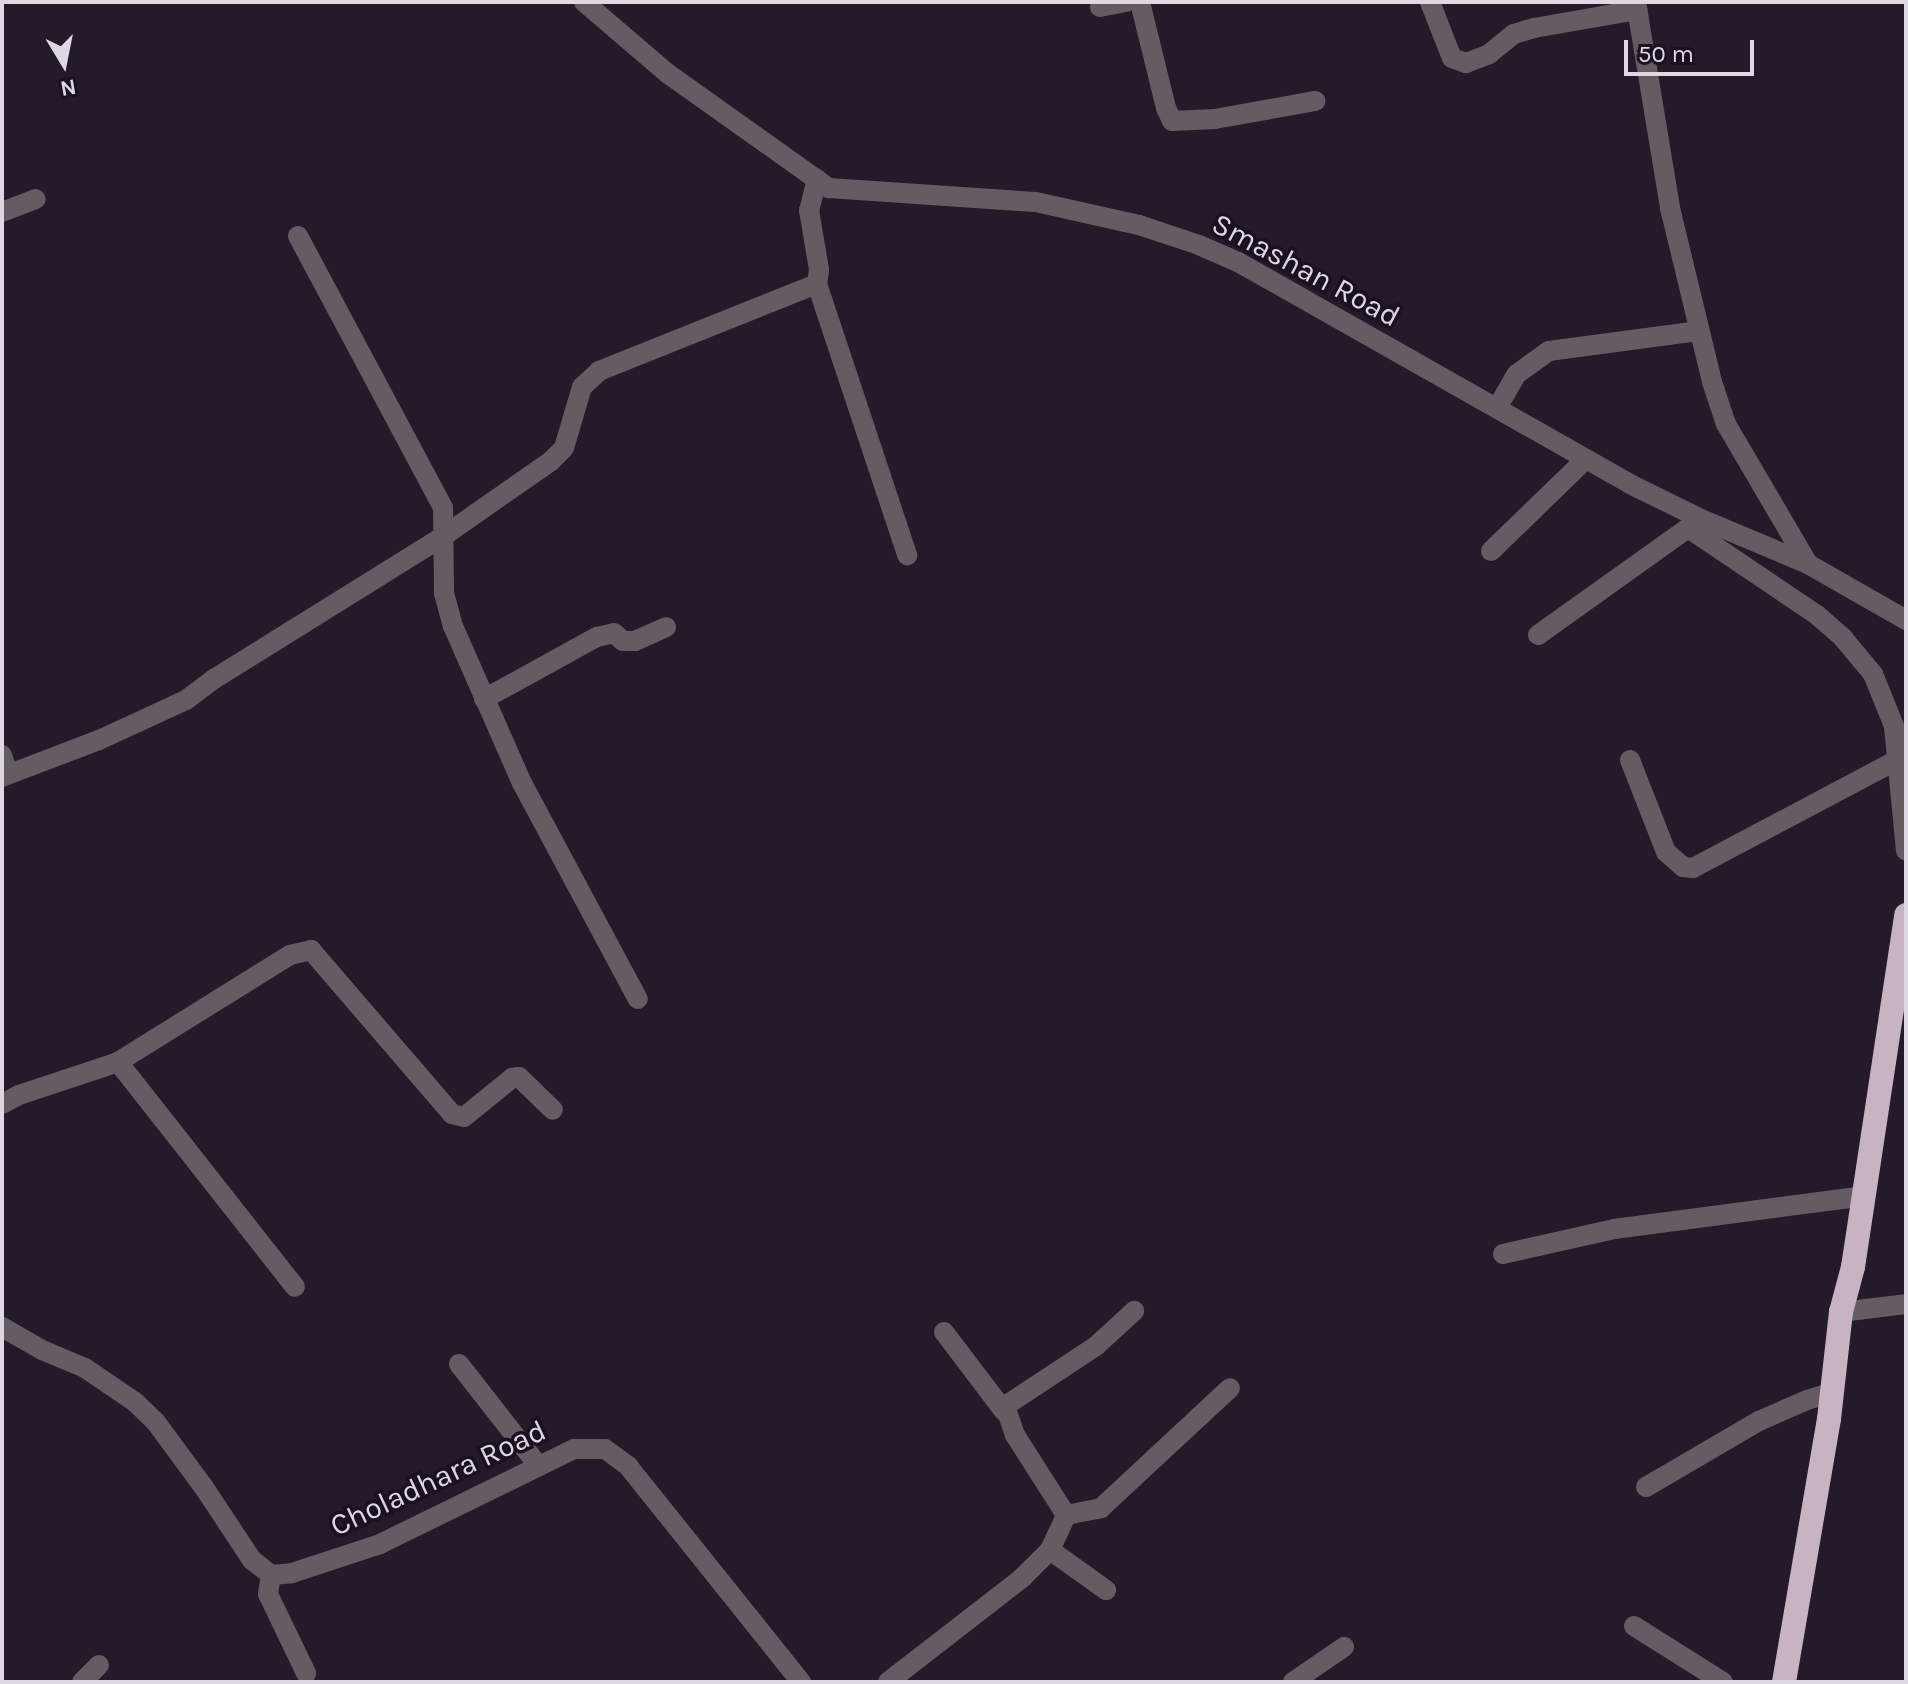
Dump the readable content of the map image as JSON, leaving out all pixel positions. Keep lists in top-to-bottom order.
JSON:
{
  "streets": {
    "street": ["Smashan Road", "Choladhara Road"]
  },
  "scale_bar": "50 m",
  "north": "bottom"
}
